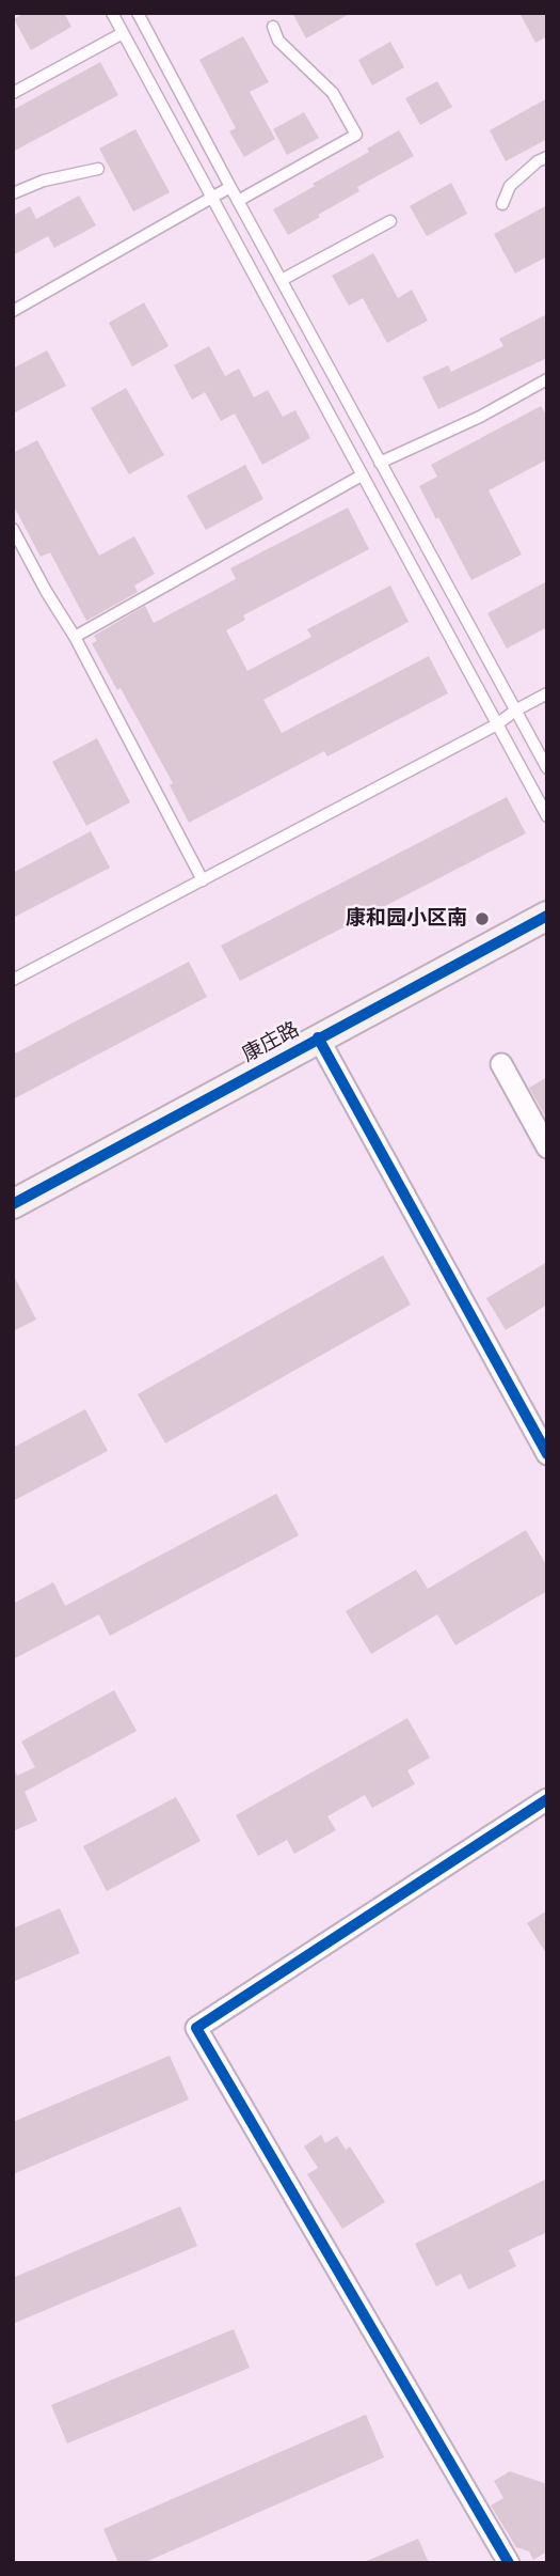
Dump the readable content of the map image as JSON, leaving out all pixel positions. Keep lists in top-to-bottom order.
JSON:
{
  "streets": {
    "street": ["康庄路"]
  },
  "places": ["康和园小区南"]
}
